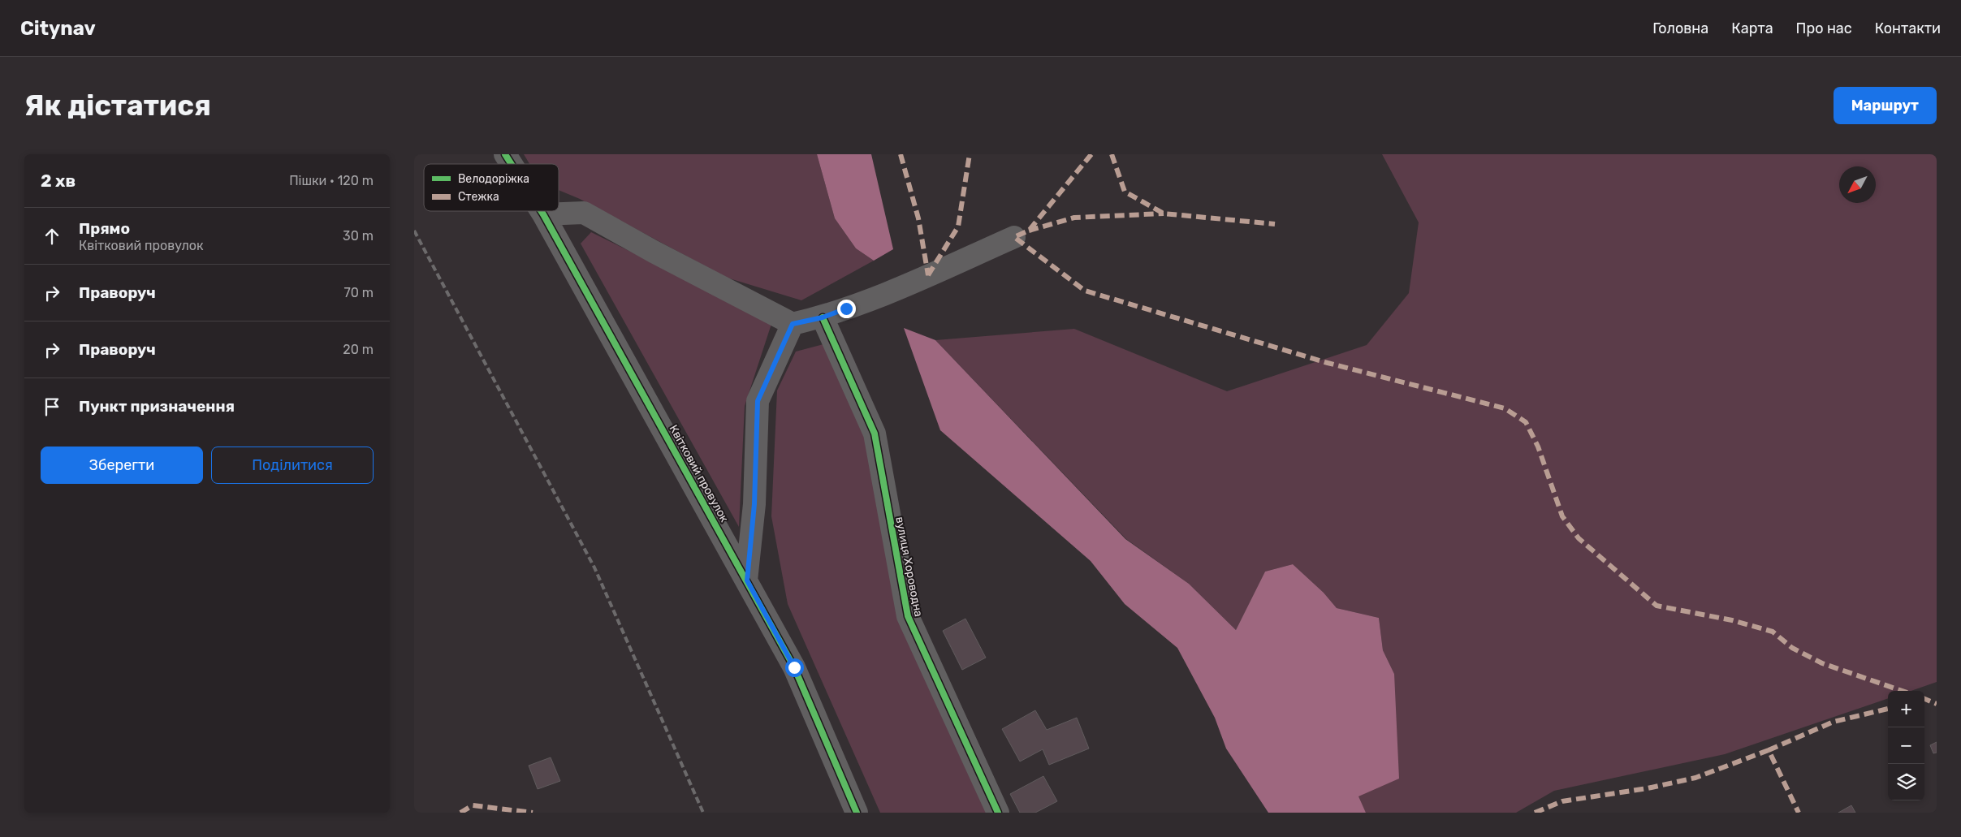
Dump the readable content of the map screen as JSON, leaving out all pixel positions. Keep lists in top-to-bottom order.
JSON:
{
  "streets": {
    "street": ["Квітковий провулок", "вулиця Хороводна"]
  },
  "legend": ["Велодоріжка", "Стежка"],
  "north": "bottom left",
  "page": {
    "header": "Citynav",
    "nav": [
      "Головна",
      "Карта",
      "Про нас",
      "Контакти"
    ],
    "buttons": [
      "Маршрут",
      ["Зберегти", "Поділитися"]
    ],
    "title": "Як дістатися",
    "heading": ["2 хв", "Пішки · 120 m"],
    "list": [
      ["Прямо", "Квітковий провулок", "30 m"],
      ["Праворуч", "70 m"],
      ["Праворуч", "20 m"],
      "Пункт призначення"
    ],
    "map_buttons": ["+", "−"]
  }
}
